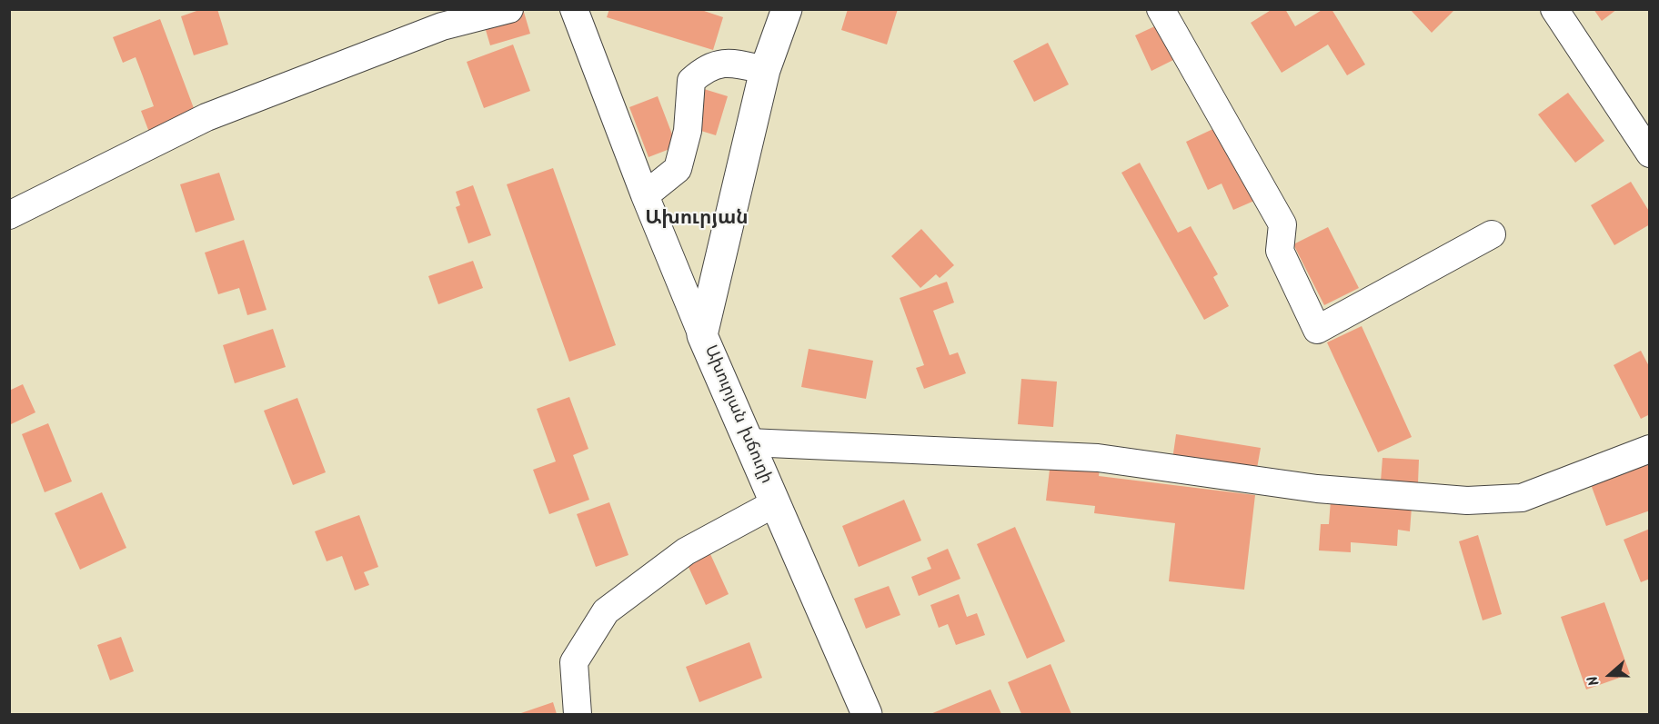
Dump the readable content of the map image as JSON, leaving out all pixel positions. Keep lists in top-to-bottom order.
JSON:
{
  "streets": {
    "main road": ["Ախուրյան խճուղի"]
  },
  "districts": ["Ախուրյան"],
  "north": "left"
}
